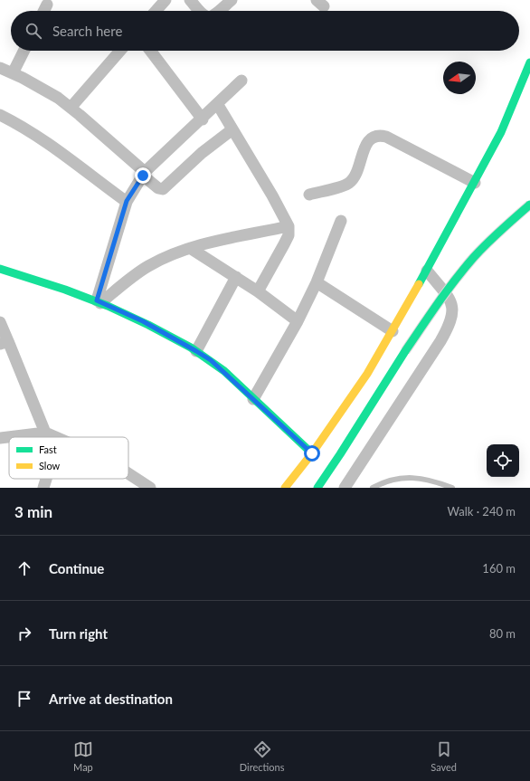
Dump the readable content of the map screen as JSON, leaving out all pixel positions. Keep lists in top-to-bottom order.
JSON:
{
  "legend": ["Fast", "Slow"],
  "north": "left",
  "page": {
    "search": "Search here",
    "heading": ["3 min", "Walk · 240 m"],
    "list": [
      ["Continue", "160 m"],
      ["Turn right", "80 m"],
      "Arrive at destination"
    ],
    "nav": ["Map", "Directions", "Saved"]
  }
}
